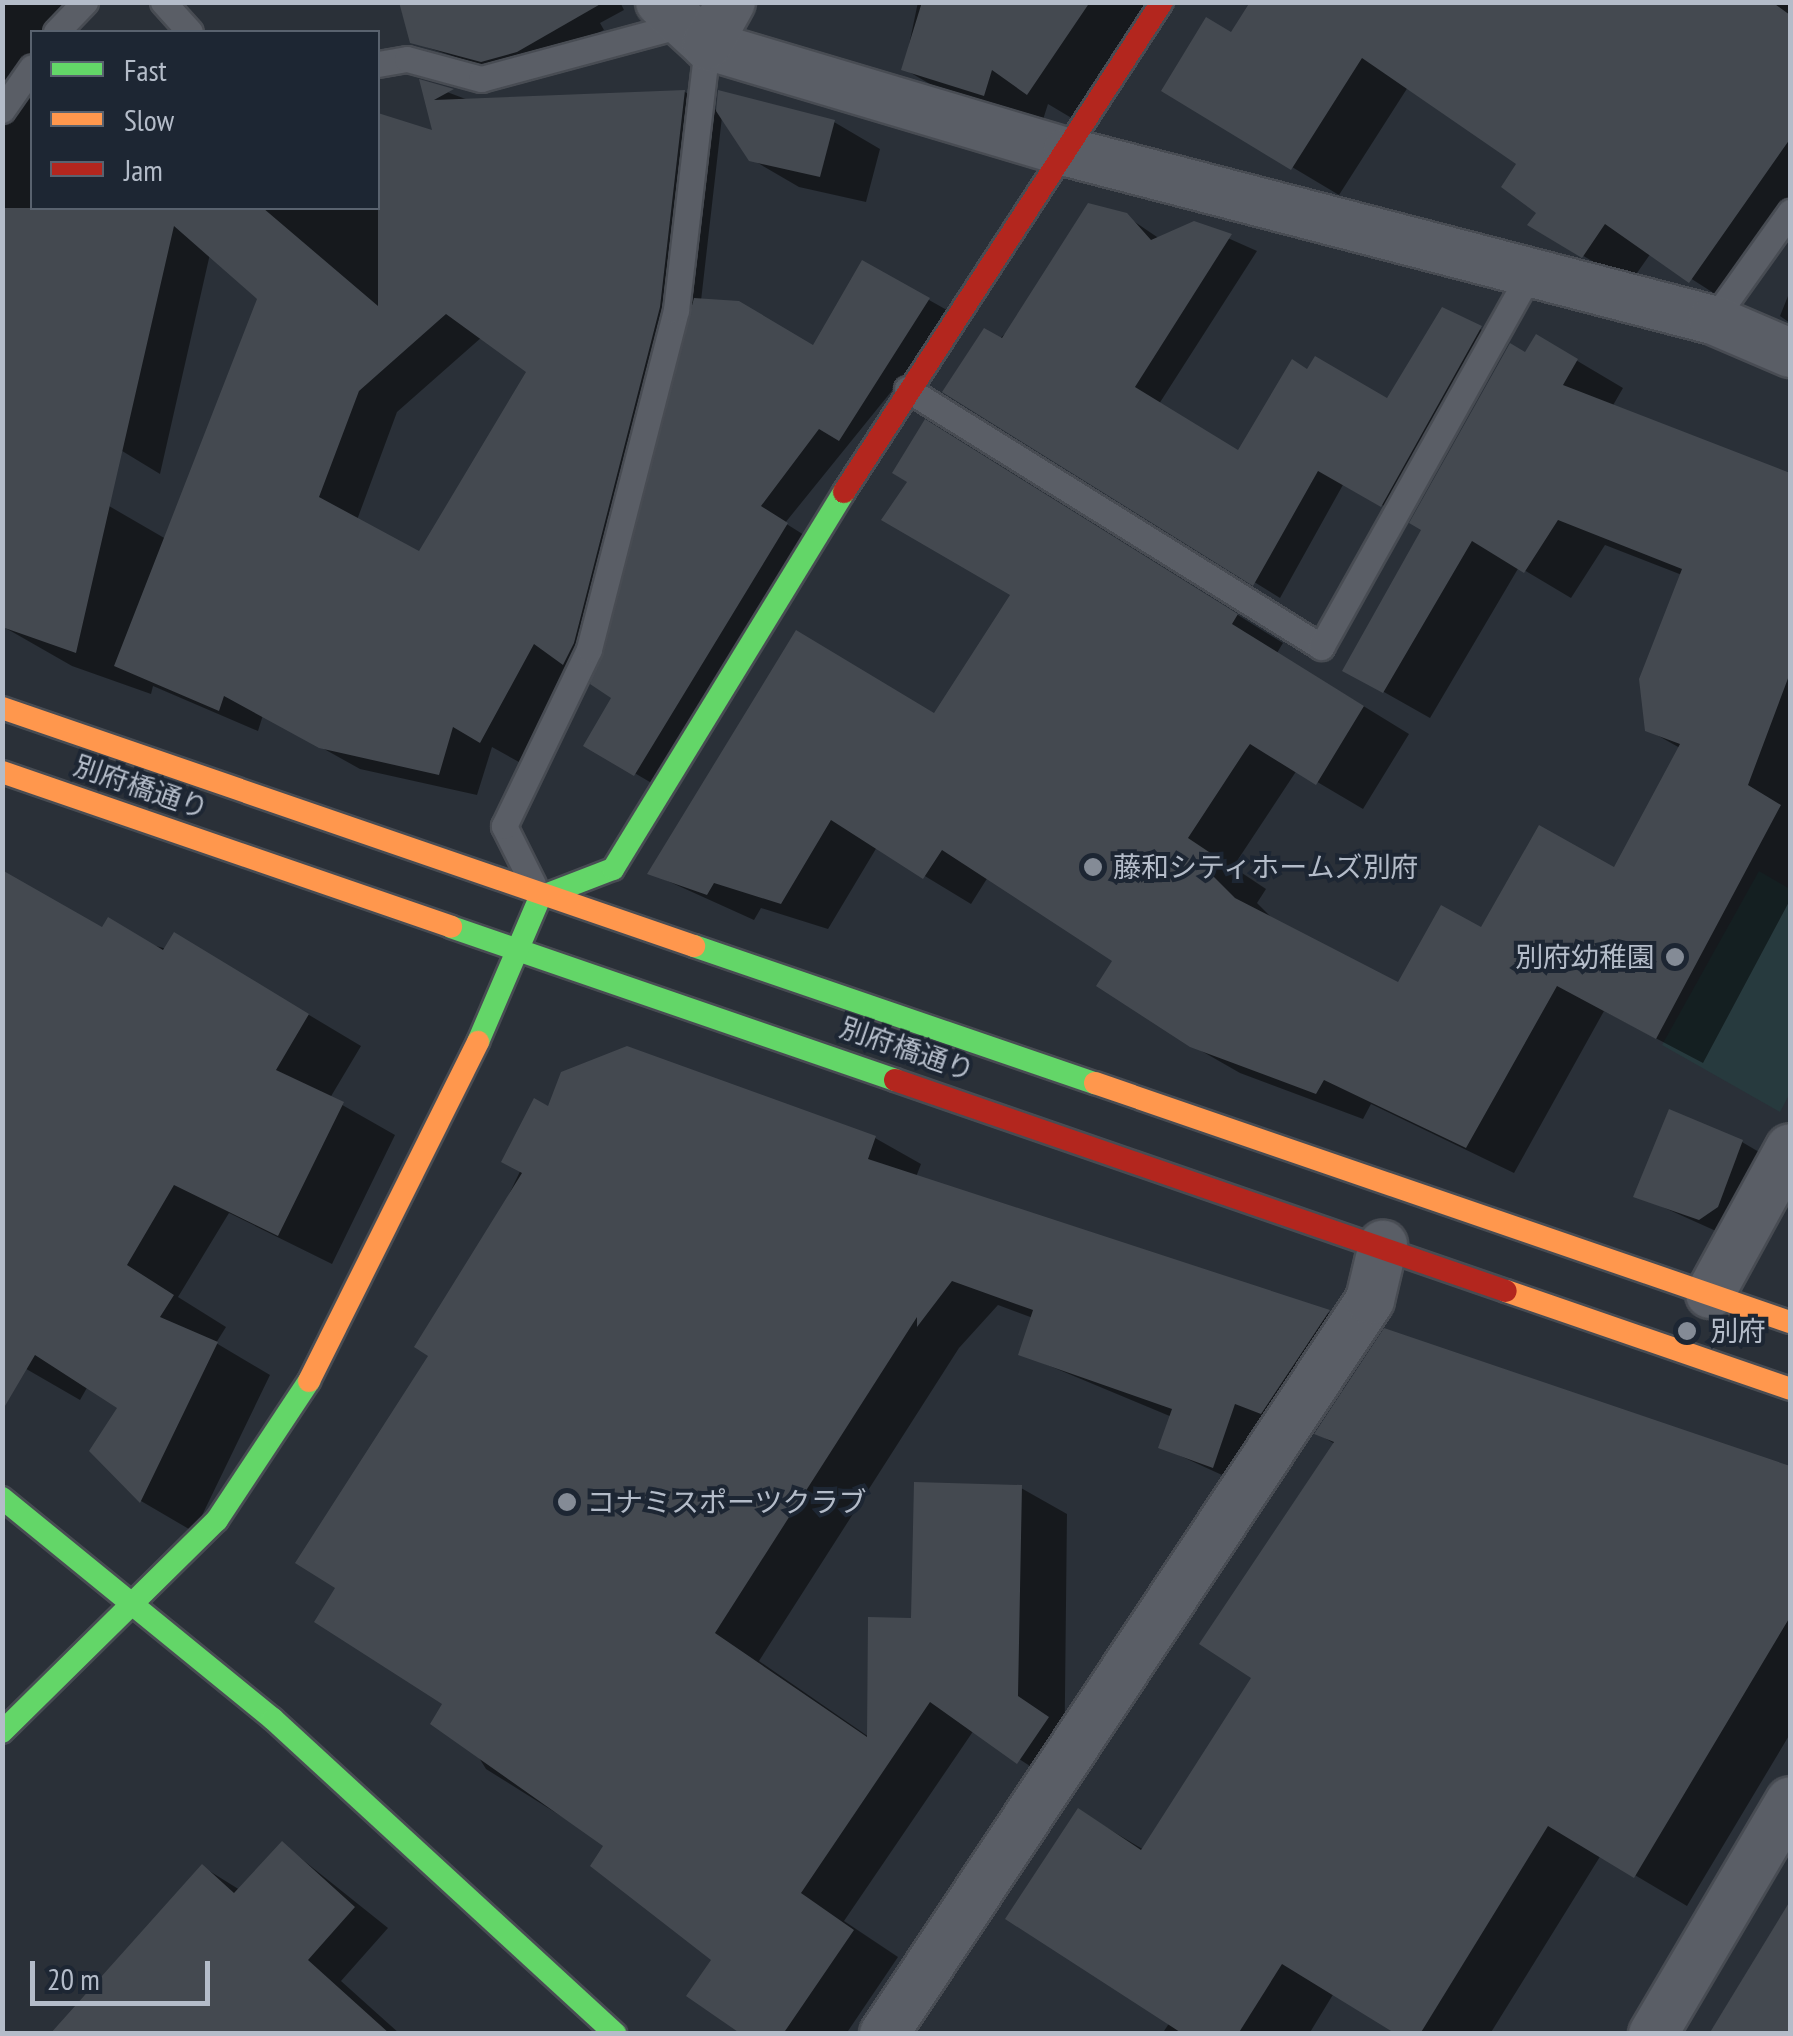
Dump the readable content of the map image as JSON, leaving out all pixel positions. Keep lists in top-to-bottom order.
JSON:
{
  "streets": {
    "main road": ["別府橋通り"]
  },
  "places": [
    "藤和シティホームズ別府",
    "別府幼稚園",
    "別府",
    "コナミスポーツクラブ"
  ],
  "legend": ["Fast", "Slow", "Jam"],
  "scale_bar": "20 m"
}
